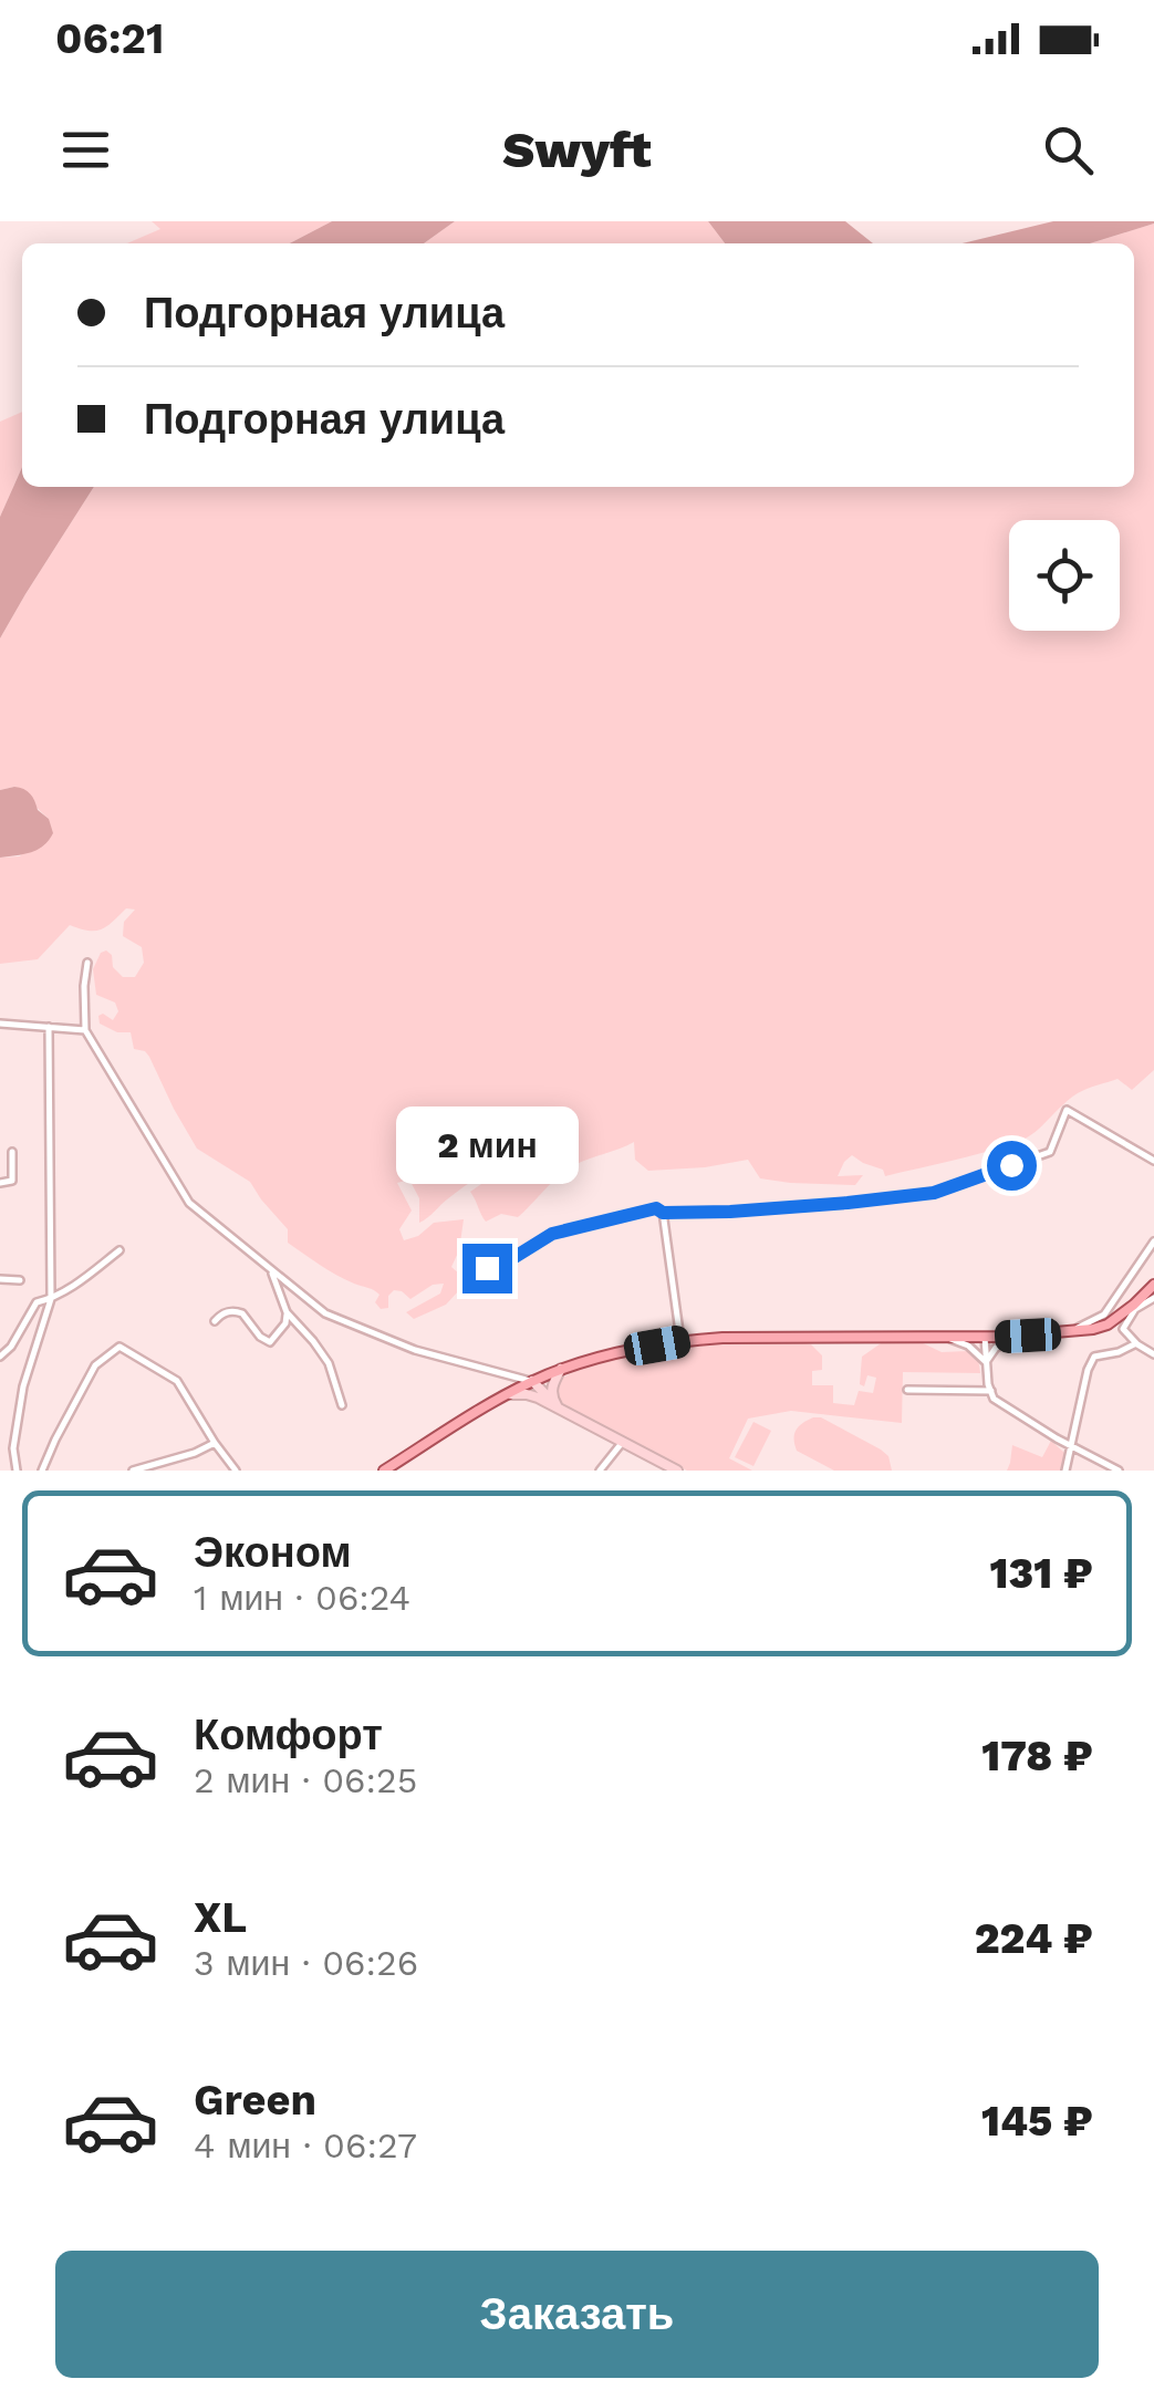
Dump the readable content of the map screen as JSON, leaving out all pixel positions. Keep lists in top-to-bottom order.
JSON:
{
  "page": {
    "status": "06:21",
    "header": "Swyft",
    "banner": ["Подгорная улица", "Подгорная улица"],
    "bubble": "2 мин",
    "list": [
      {
        "name": "Эконом",
        "note": "1 мин · 06:24",
        "value": "131 ₽"
      },
      {
        "name": "Комфорт",
        "note": "2 мин · 06:25",
        "value": "178 ₽"
      },
      {
        "name": "XL",
        "note": "3 мин · 06:26",
        "value": "224 ₽"
      },
      {
        "name": "Green",
        "note": "4 мин · 06:27",
        "value": "145 ₽"
      }
    ],
    "buttons": "Заказать"
  }
}
